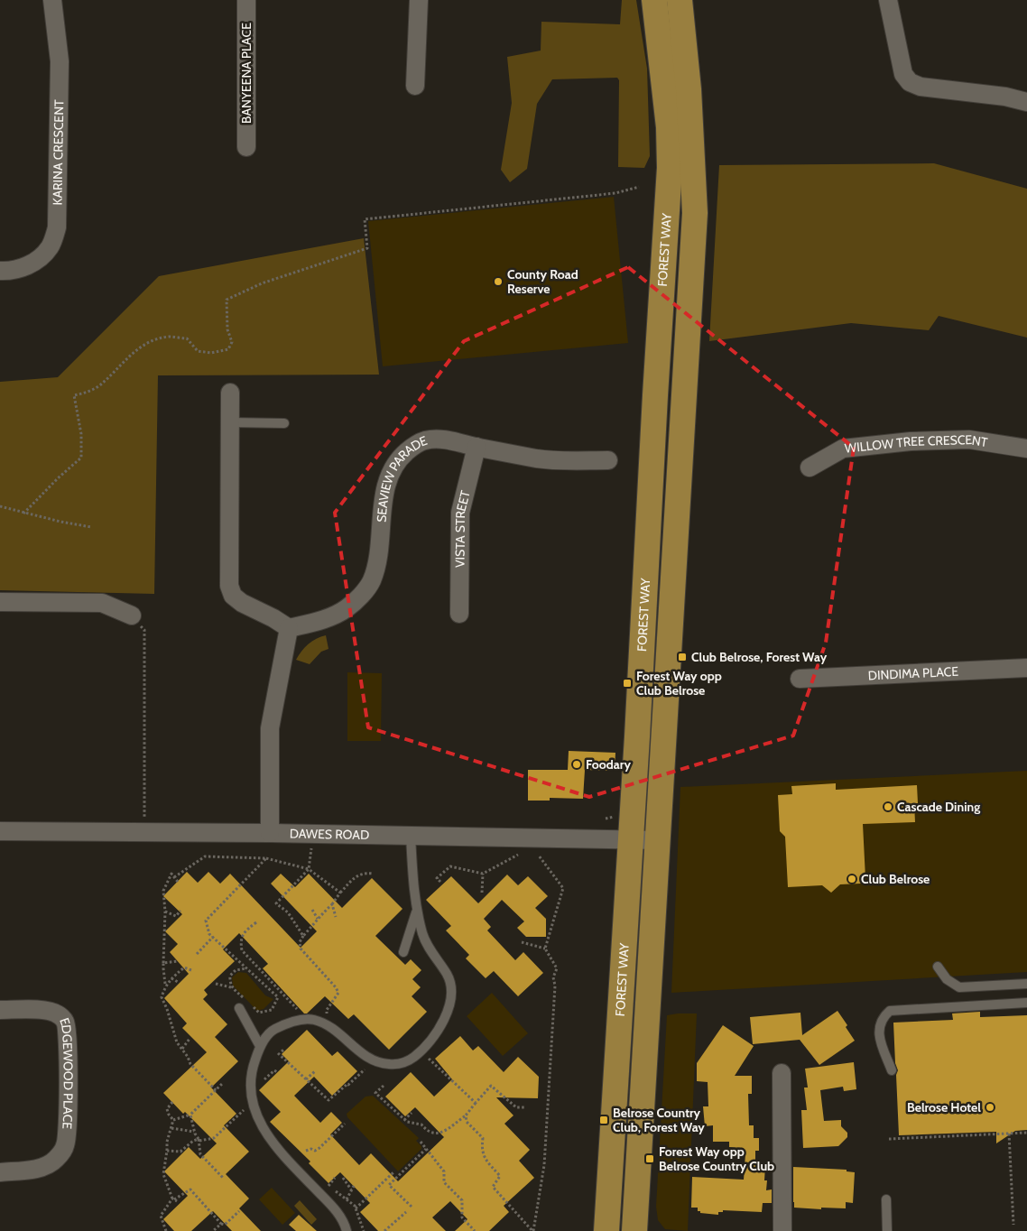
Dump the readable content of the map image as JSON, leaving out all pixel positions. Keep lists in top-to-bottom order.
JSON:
{
  "streets": {
    "main road": ["FOREST WAY"],
    "street": [
      "BANYEENA PLACE",
      "KARINA CRESCENT",
      "WILLOW TREE CRESCENT",
      "SEAVIEW PARADE",
      "VISTA STREET",
      "DINDIMA PLACE",
      "DAWES ROAD",
      "EDGEWOOD PLACE"
    ]
  },
  "crossings": [
    ["FOREST WAY", "DAWES ROAD"],
    ["SEAVIEW PARADE", "VISTA STREET"]
  ],
  "places": {
    "other": [
      "County Road Reserve",
      "Foodary",
      "Cascade Dining",
      "Club Belrose",
      "Belrose Hotel"
    ],
    "transit": [
      "Club Belrose, Forest Way",
      "Forest Way opp Club Belrose",
      "Belrose Country Club, Forest Way",
      "Forest Way opp Belrose Country Club"
    ]
  }
}
